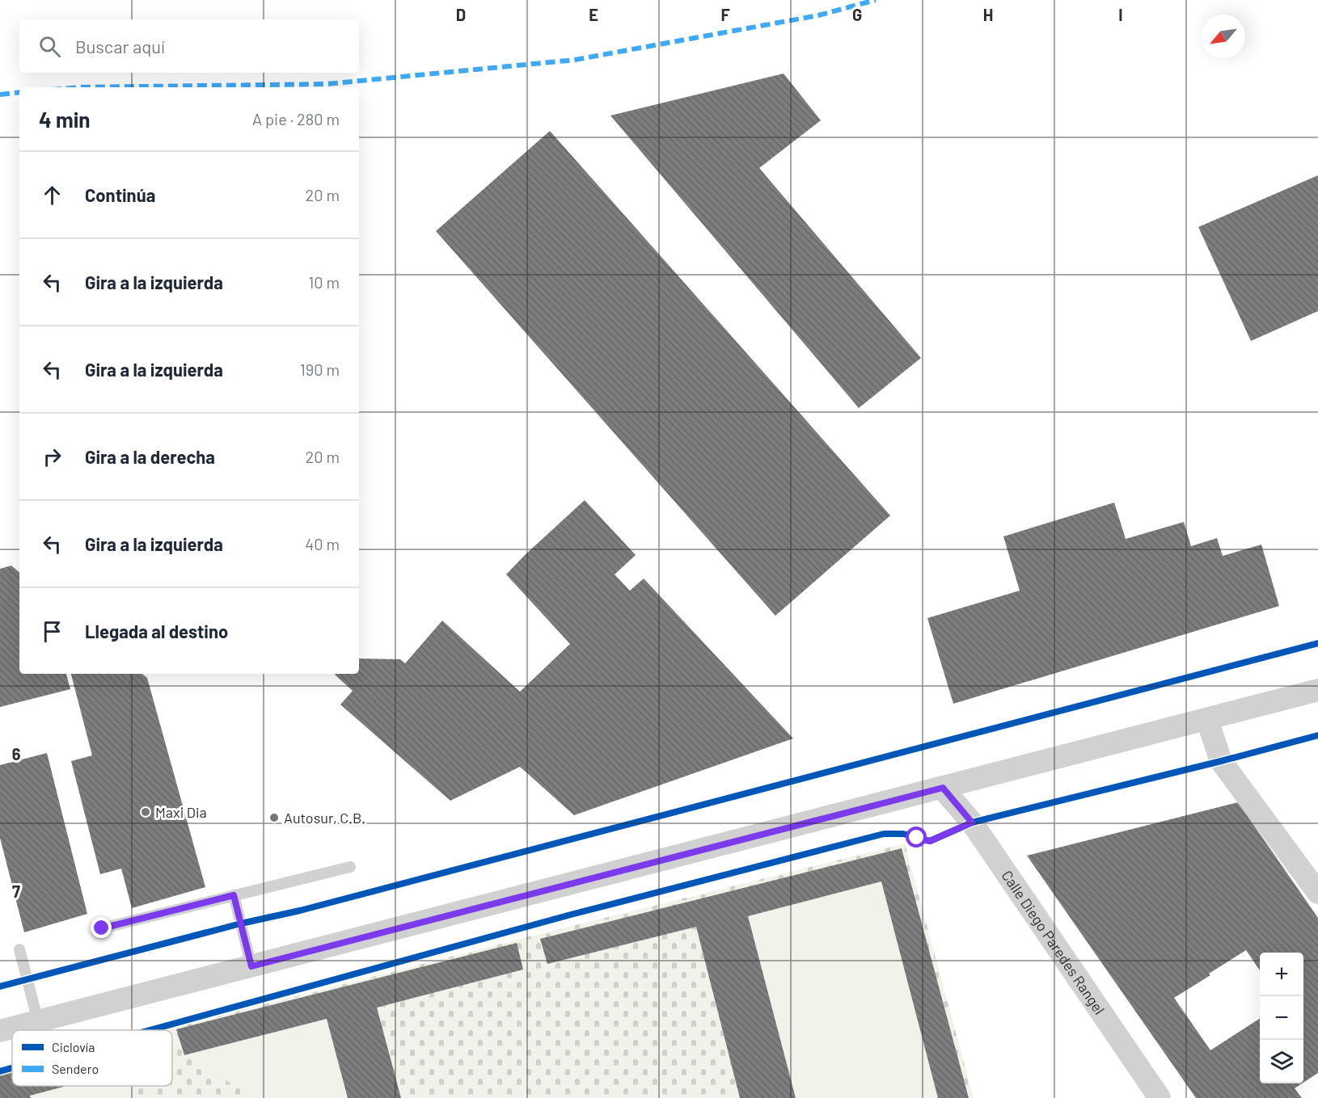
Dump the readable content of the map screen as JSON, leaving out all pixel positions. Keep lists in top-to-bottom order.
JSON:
{
  "streets": {
    "street": ["Calle Diego Paredes Rangel"]
  },
  "places": ["Maxi Dia", "Autosur, C.B."],
  "legend": ["Ciclovía", "Sendero"],
  "north": "bottom left",
  "page": {
    "search": "Buscar aquí",
    "heading": ["4 min", "A pie · 280 m"],
    "list": [
      ["Continúa", "20 m"],
      ["Gira a la izquierda", "10 m"],
      ["Gira a la izquierda", "190 m"],
      ["Gira a la derecha", "20 m"],
      ["Gira a la izquierda", "40 m"],
      "Llegada al destino"
    ],
    "map_buttons": ["+", "−"]
  },
  "grid": {
    "columns": [
      "D",
      "E",
      "F",
      "G",
      "H",
      "I"
    ],
    "rows": ["6", "7"]
  }
}
